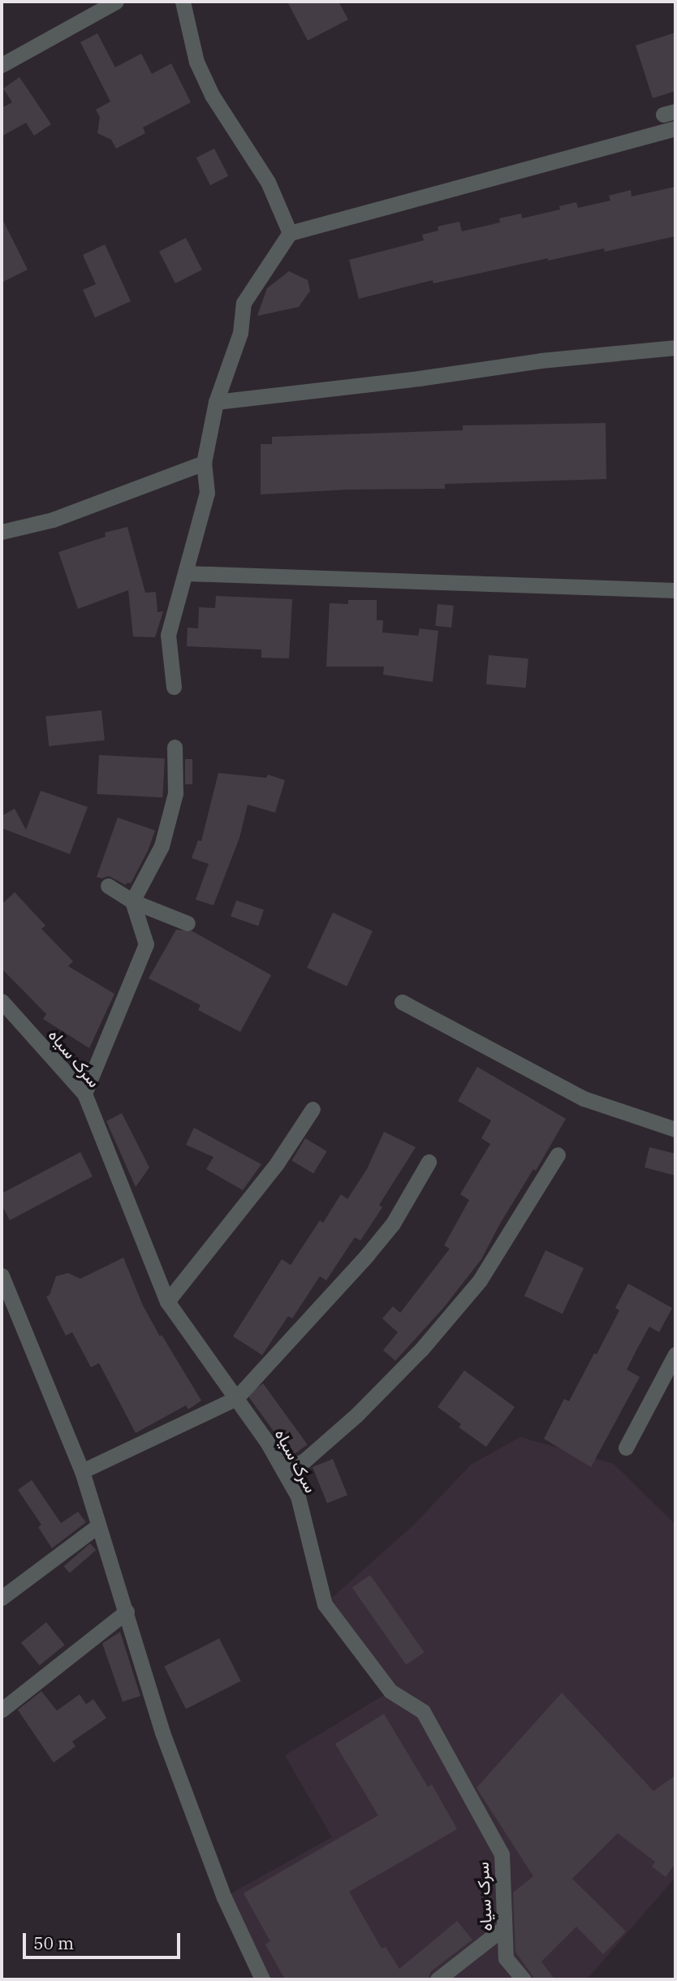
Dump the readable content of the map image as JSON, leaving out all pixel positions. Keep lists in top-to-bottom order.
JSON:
{
  "streets": {
    "street": ["سرک سیاه"]
  },
  "scale_bar": "50 m"
}
